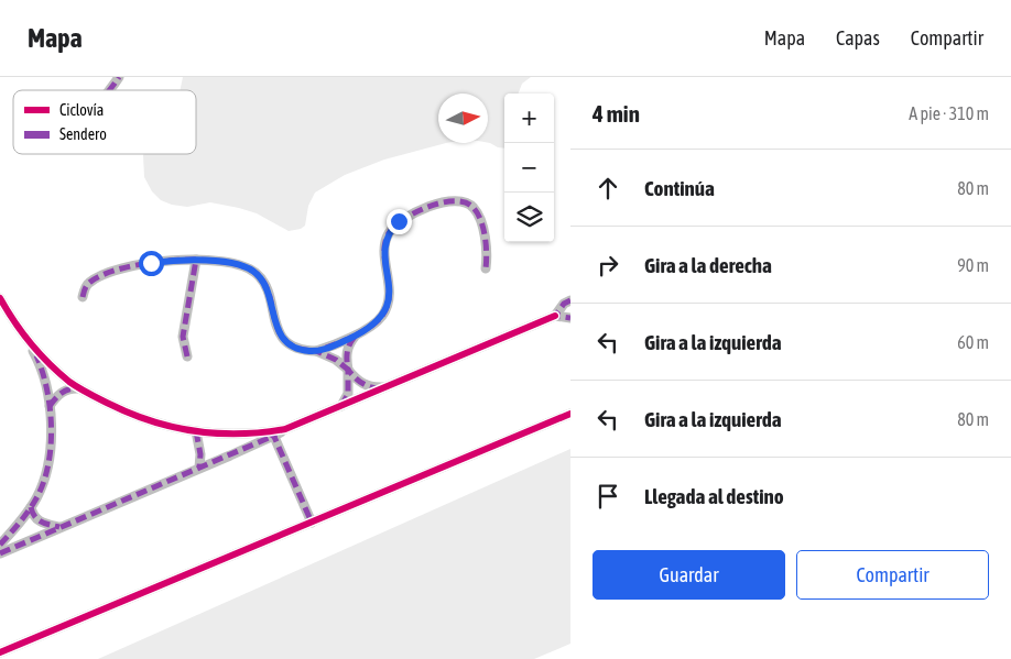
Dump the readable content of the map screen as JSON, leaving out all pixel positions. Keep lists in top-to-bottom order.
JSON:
{
  "legend": ["Ciclovía", "Sendero"],
  "north": "right",
  "page": {
    "header": "Mapa",
    "nav": ["Mapa", "Capas", "Compartir"],
    "heading": ["4 min", "A pie · 310 m"],
    "map_buttons": ["+", "−"],
    "list": [
      ["Continúa", "80 m"],
      ["Gira a la derecha", "90 m"],
      ["Gira a la izquierda", "60 m"],
      ["Gira a la izquierda", "80 m"],
      "Llegada al destino"
    ],
    "buttons": ["Guardar", "Compartir"]
  }
}
